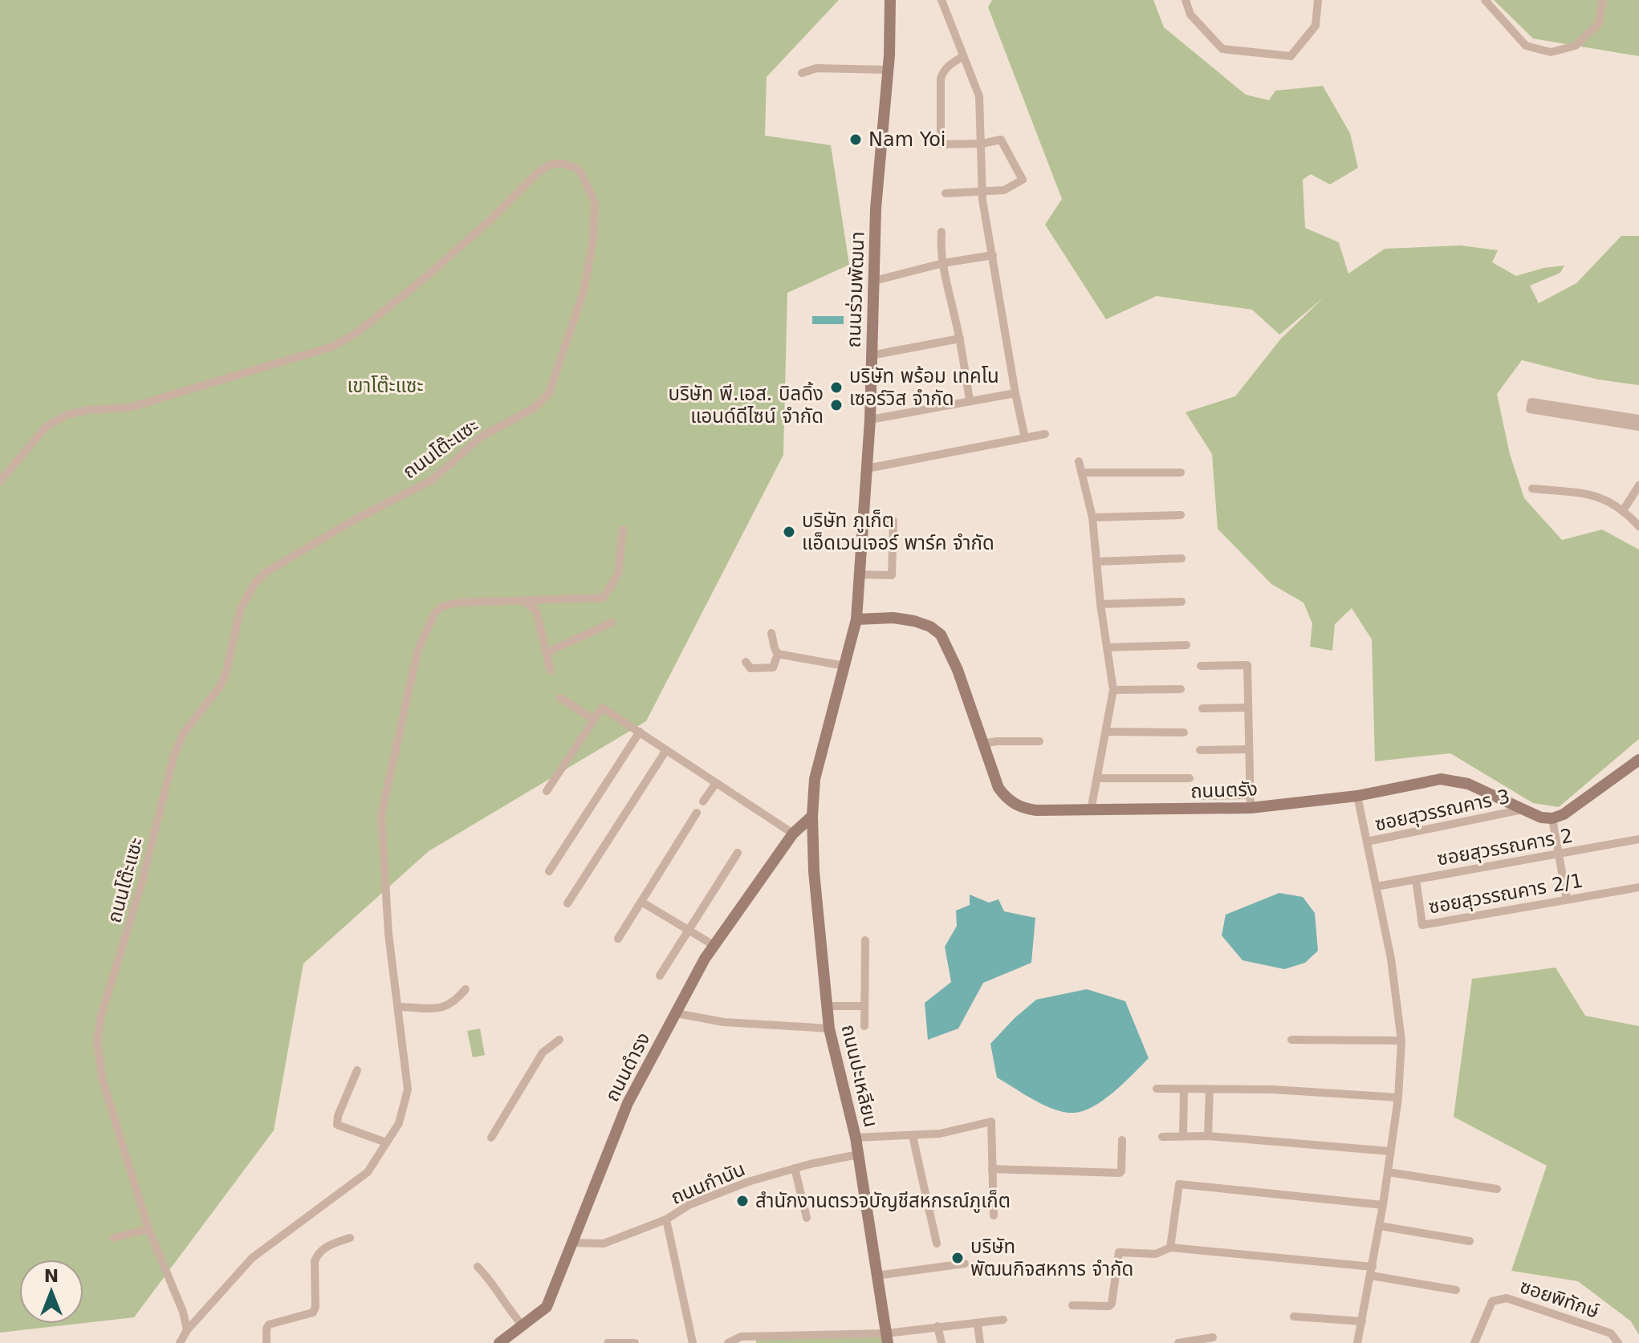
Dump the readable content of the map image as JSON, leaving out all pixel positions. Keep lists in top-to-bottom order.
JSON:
{
  "streets": {
    "street": [
      "ถนนร่วมพัฒนา",
      "ถนนโต๊ะแซะ",
      "ถนนตรัง",
      "ซอยสุวรรณคาร 3",
      "ซอยสุวรรณคาร 2",
      "ซอยสุวรรณคาร 2/1",
      "ถนนดำรง",
      "ถนนปะเหลียน",
      "ถนนกำนัน",
      "ซอยพิทักษ์"
    ]
  },
  "crossings": [
    ["ถนนร่วมพัฒนา", "ถนนตรัง"],
    ["ถนนตรัง", "ซอยสุวรรณคาร 3"],
    ["ซอยสุวรรณคาร 2", "ซอยสุวรรณคาร 2/1"],
    ["ถนนดำรง", "ถนนปะเหลียน"],
    ["ถนนดำรง", "ถนนกำนัน"],
    ["ถนนปะเหลียน", "ถนนกำนัน"]
  ],
  "parks": ["เขาโต๊ะแซะ"],
  "places": [
    "Nam Yoi",
    "บริษัท พร้อม เทคโน เซอร์วิส จำกัด",
    "บริษัท พี.เอส. บิลดิ้ง แอนด์ดีไซน์ จำกัด",
    "บริษัท ภูเก็ต แอ็ดเวนเจอร์ พาร์ค จำกัด",
    "สำนักงานตรวจบัญชีสหกรณ์ภูเก็ต",
    "บริษัท พัฒนกิจสหการ จำกัด"
  ],
  "north": "top"
}
